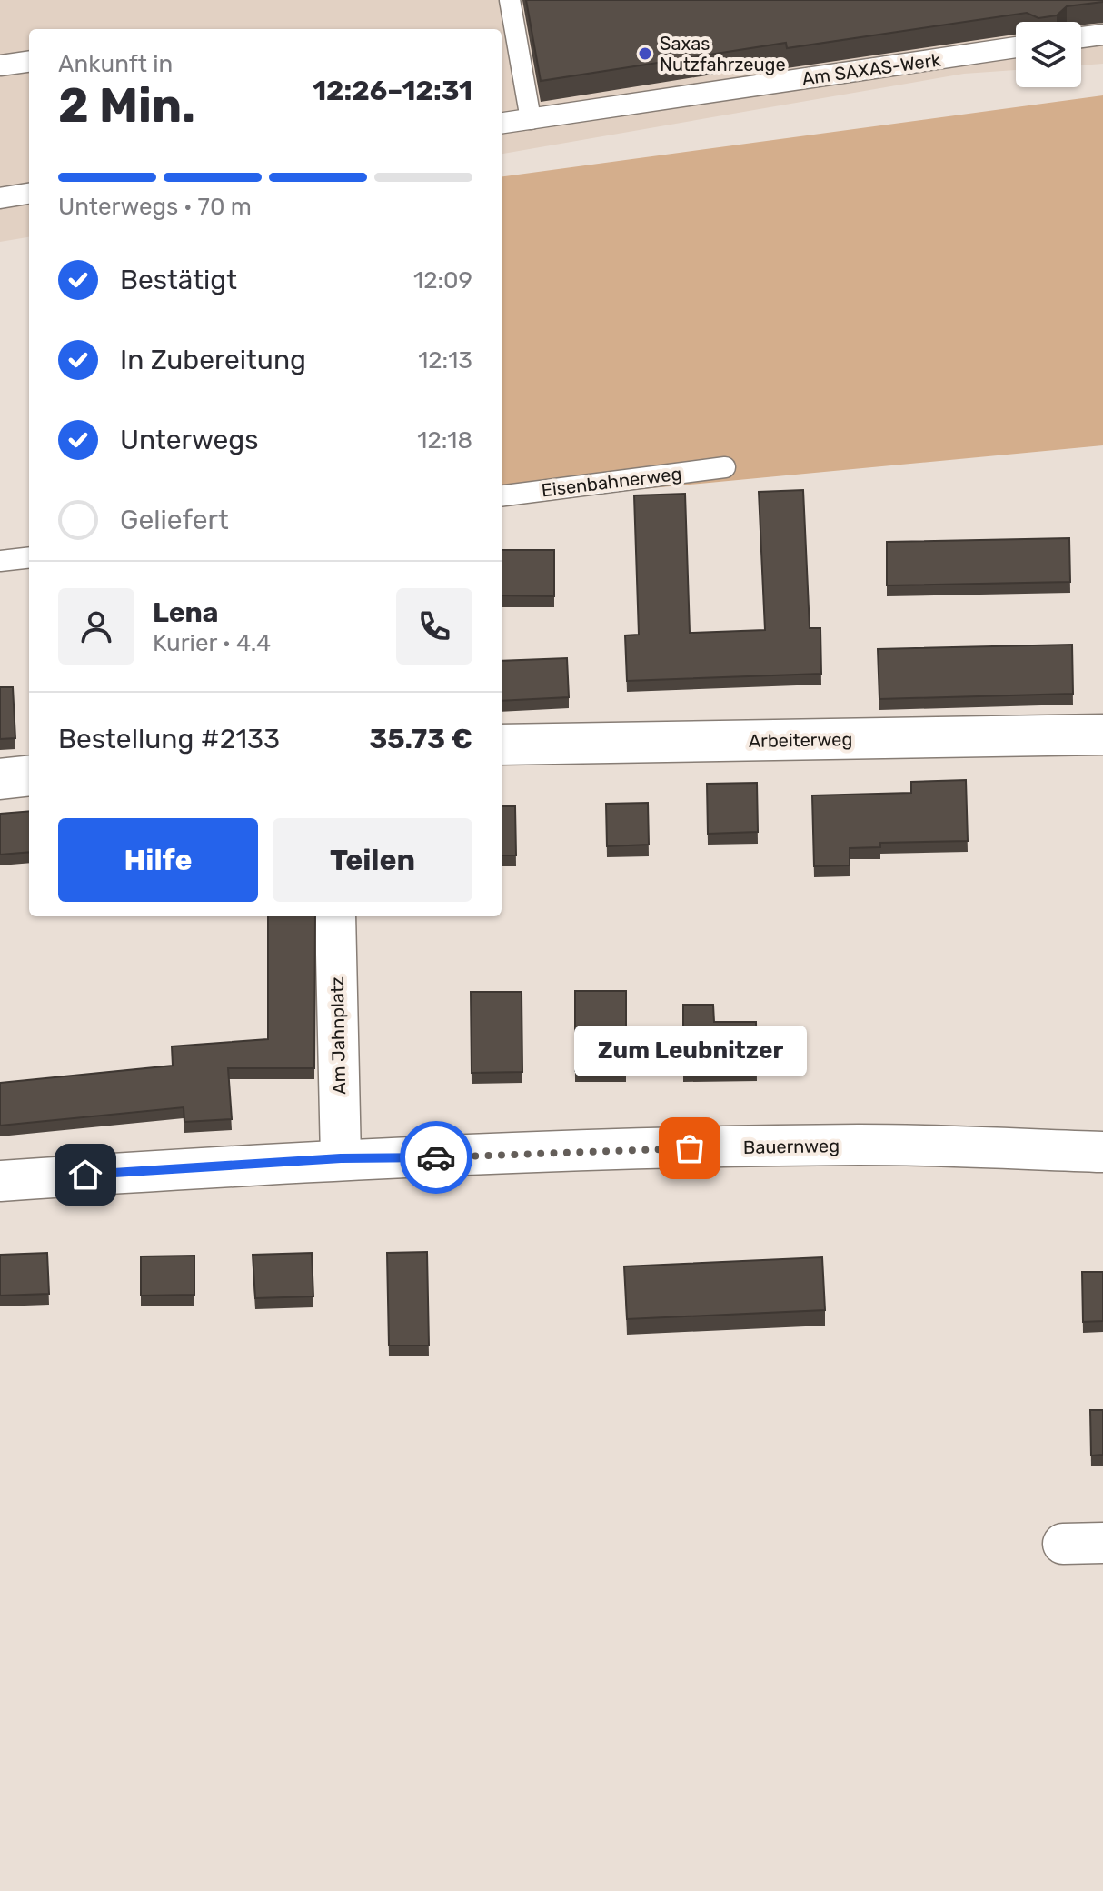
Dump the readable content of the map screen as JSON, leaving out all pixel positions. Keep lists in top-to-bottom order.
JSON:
{
  "streets": {
    "street": ["Arbeiterweg", "Am Jahnplatz", "Bauernweg"],
    "lane": ["Am SAXAS-Werk", "Eisenbahnerweg"]
  },
  "crossings": [
    ["Am Jahnplatz", "Bauernweg"]
  ],
  "places": ["Saxas Nutzfahrzeuge", "Zum Leubnitzer"],
  "page": {
    "heading": ["2 Min.", "Ankunft in", "12:26–12:31"],
    "panel": [
      "Lena",
      "Kurier · 4.4",
      "Bestellung #2133",
      "35.73 €"
    ],
    "bar": "Unterwegs · 70 m",
    "list": [
      ["Bestätigt", "12:09"],
      ["In Zubereitung", "12:13"],
      ["Unterwegs", "12:18"],
      "Geliefert"
    ],
    "buttons": ["Hilfe", "Teilen"],
    "bubble": "Zum Leubnitzer"
  }
}
